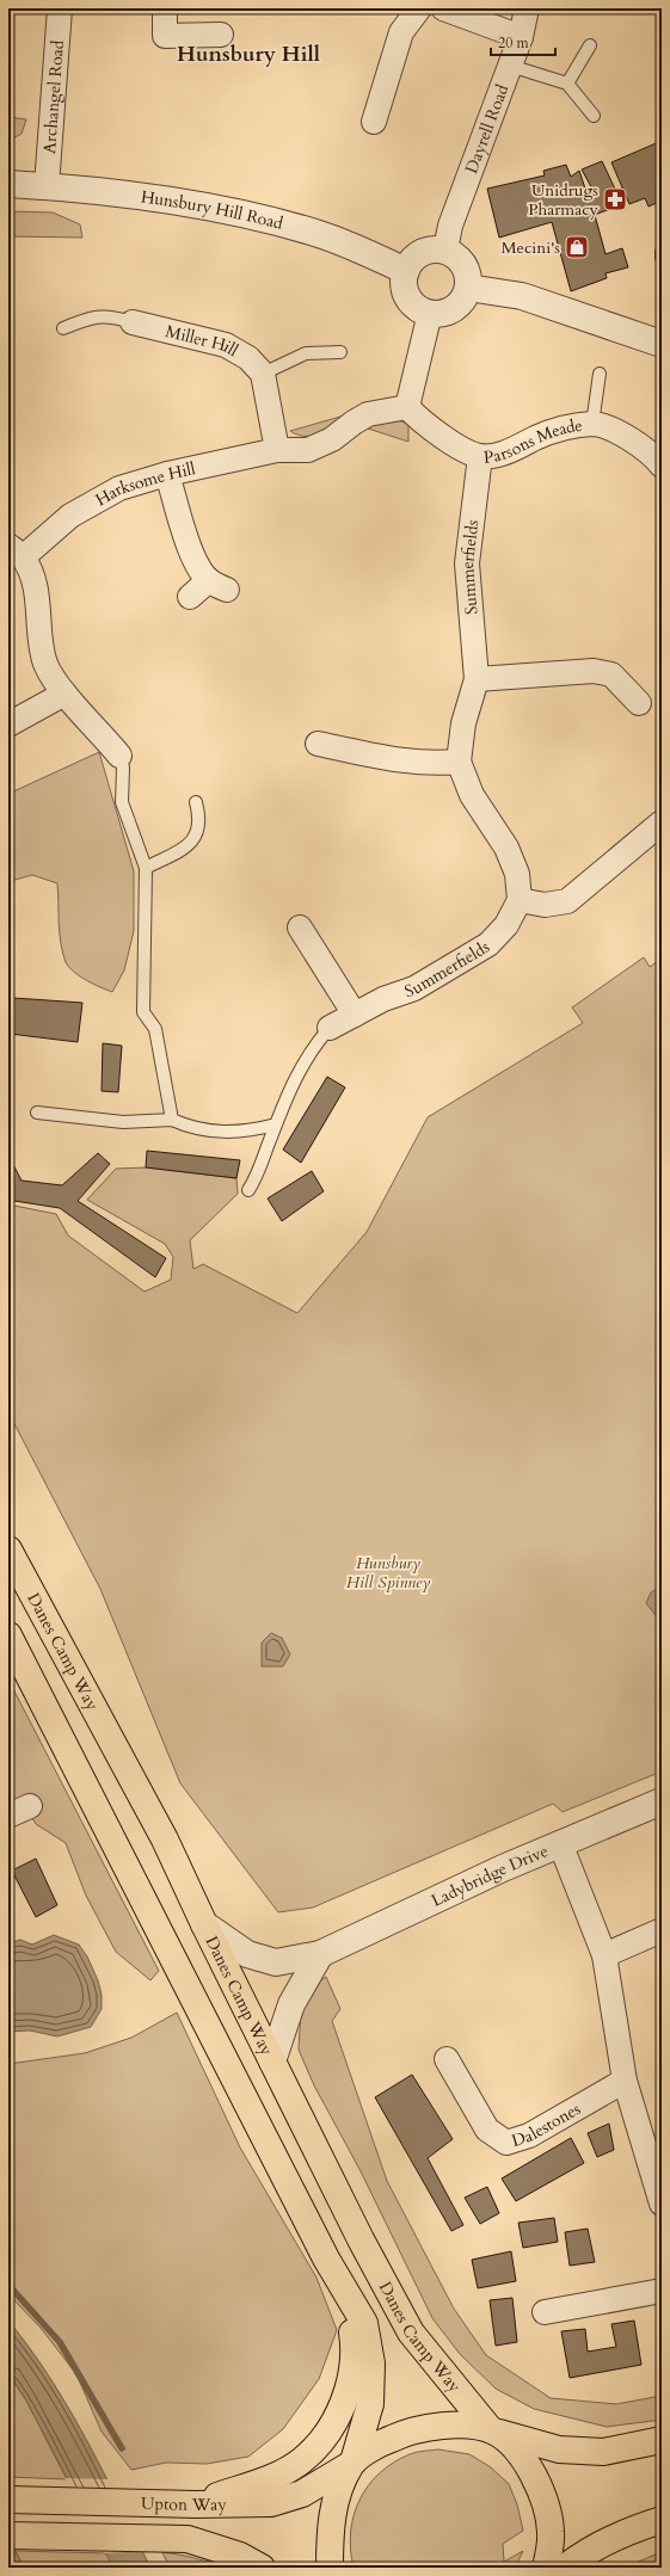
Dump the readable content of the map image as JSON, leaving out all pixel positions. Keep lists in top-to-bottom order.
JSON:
{
  "streets": {
    "highway": ["Danes Camp Way", "Upton Way"],
    "street": [
      "Archangel Road",
      "Dayrell Road",
      "Hunsbury Hill Road",
      "Miller Hill",
      "Parsons Meade",
      "Harksome Hill",
      "Summerfields",
      "Ladybridge Drive",
      "Dalestones"
    ]
  },
  "crossings": [
    ["Archangel Road", "Hunsbury Hill Road"],
    ["Dayrell Road", "Hunsbury Hill Road"],
    ["Parsons Meade", "Harksome Hill"],
    ["Parsons Meade", "Summerfields"],
    ["Danes Camp Way", "Ladybridge Drive"],
    ["Danes Camp Way", "Upton Way"]
  ],
  "districts": ["Hunsbury Hill"],
  "parks": ["Hunsbury Hill Spinney"],
  "places": {
    "pharmacy": ["Unidrugs Pharmacy"],
    "shop": ["Mecini's"]
  },
  "scale_bar": "20 m"
}
